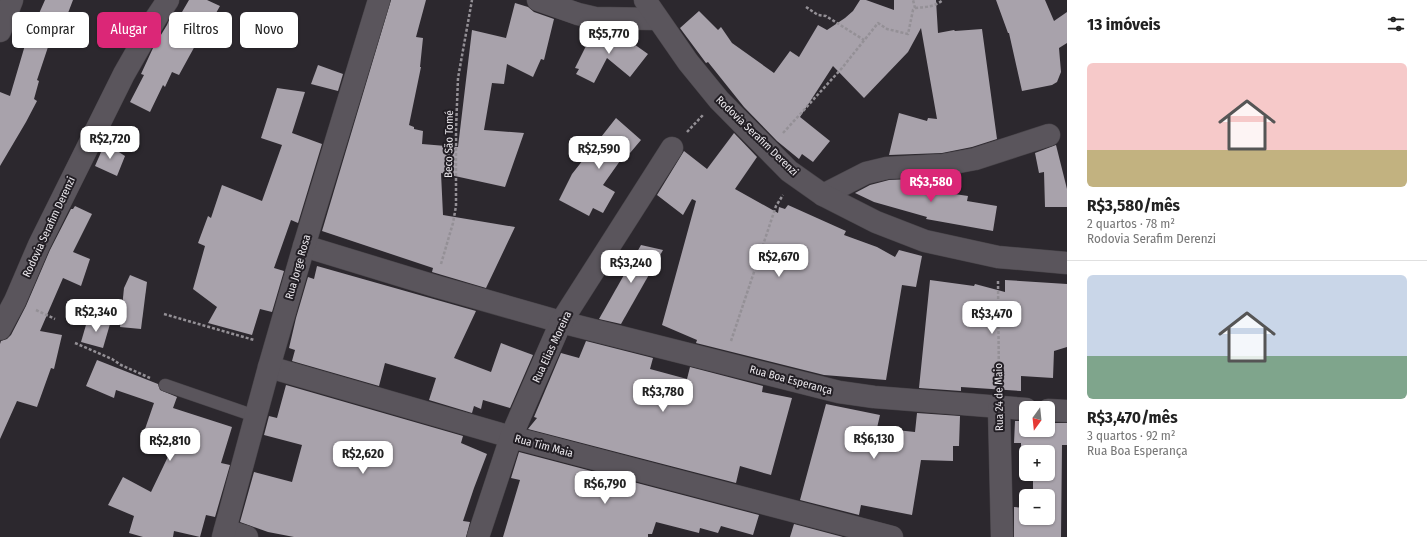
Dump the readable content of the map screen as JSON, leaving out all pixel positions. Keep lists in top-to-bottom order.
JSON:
{
  "streets": {
    "street": [
      "Rodovia Serafim Derenzi",
      "Rua Jorge Rosa",
      "Rua Elias Moreira",
      "Rua Boa Esperança",
      "Rua 24 de Maio",
      "Rua Tim Maia"
    ],
    "path": ["Beco São Tomé"]
  },
  "crossings": [
    ["Rodovia Serafim Derenzi", "Rua 24 de Maio"],
    ["Rua Jorge Rosa", "Rua Tim Maia"],
    ["Rua Elias Moreira", "Rua Boa Esperança"],
    ["Rua Elias Moreira", "Rua Tim Maia"],
    ["Rua Boa Esperança", "Rua 24 de Maio"]
  ],
  "north": "bottom",
  "page": {
    "heading": "13 imóveis",
    "chip": [
      "Comprar",
      "Alugar",
      "Filtros",
      "Novo"
    ],
    "price": [
      "R$5,770",
      "R$2,720",
      "R$2,590",
      "R$3,580",
      "R$2,670",
      "R$3,240",
      "R$2,340",
      "R$3,470",
      "R$3,780",
      "R$6,130",
      "R$2,810",
      "R$2,620",
      "R$6,790"
    ],
    "list": [
      {
        "name": "R$3,580/mês",
        "note": "2 quartos · 78 m² · Rodovia Serafim Derenzi"
      },
      {
        "name": "R$3,470/mês",
        "note": "3 quartos · 92 m² · Rua Boa Esperança"
      }
    ],
    "map_buttons": ["+", "−"]
  }
}
